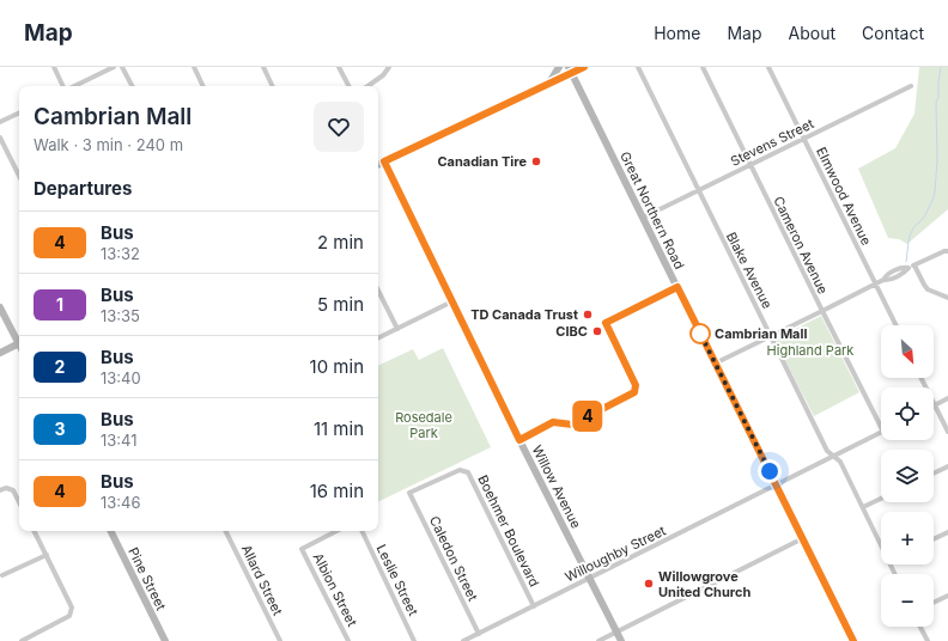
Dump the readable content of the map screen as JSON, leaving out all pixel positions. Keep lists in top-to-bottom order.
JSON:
{
  "streets": {
    "main road": ["Great Northern Road", "Willow Avenue", "Pine Street"],
    "street": [
      "Stevens Street",
      "Elmwood Avenue",
      "Cameron Avenue",
      "Blake Avenue",
      "Boehmer Boulevard",
      "Willoughby Street",
      "Caledon Street",
      "Allard Street",
      "Leslie Street",
      "Albion Street"
    ]
  },
  "crossings": [
    ["Stevens Street", "Elmwood Avenue"],
    ["Stevens Street", "Great Northern Road"],
    ["Stevens Street", "Cameron Avenue"],
    ["Stevens Street", "Blake Avenue"],
    ["Great Northern Road", "Willoughby Street"],
    ["Blake Avenue", "Willoughby Street"],
    ["Willow Avenue", "Willoughby Street"],
    ["Boehmer Boulevard", "Willoughby Street"],
    ["Boehmer Boulevard", "Caledon Street"],
    ["Willoughby Street", "Caledon Street"]
  ],
  "parks": ["Highland Park", "Rosedale Park"],
  "places": [
    "Canadian Tire",
    "TD Canada Trust",
    "CIBC",
    "Cambrian Mall",
    "Willowgrove United Church"
  ],
  "lines": ["bus line 4"],
  "north": "bottom right",
  "page": {
    "header": "Map",
    "nav": [
      "Home",
      "Map",
      "About",
      "Contact"
    ],
    "on_map": "4",
    "heading": [
      ["Cambrian Mall", "Walk · 3 min · 240 m"],
      "Departures"
    ],
    "list": [
      {
        "mark": "4",
        "name": "Bus",
        "note": "13:32",
        "value": "2 min"
      },
      {
        "mark": "1",
        "name": "Bus",
        "note": "13:35",
        "value": "5 min"
      },
      {
        "mark": "2",
        "name": "Bus",
        "note": "13:40",
        "value": "10 min"
      },
      {
        "mark": "3",
        "name": "Bus",
        "note": "13:41",
        "value": "11 min"
      },
      {
        "mark": "4",
        "name": "Bus",
        "note": "13:46",
        "value": "16 min"
      }
    ],
    "map_buttons": ["+", "−"]
  }
}
